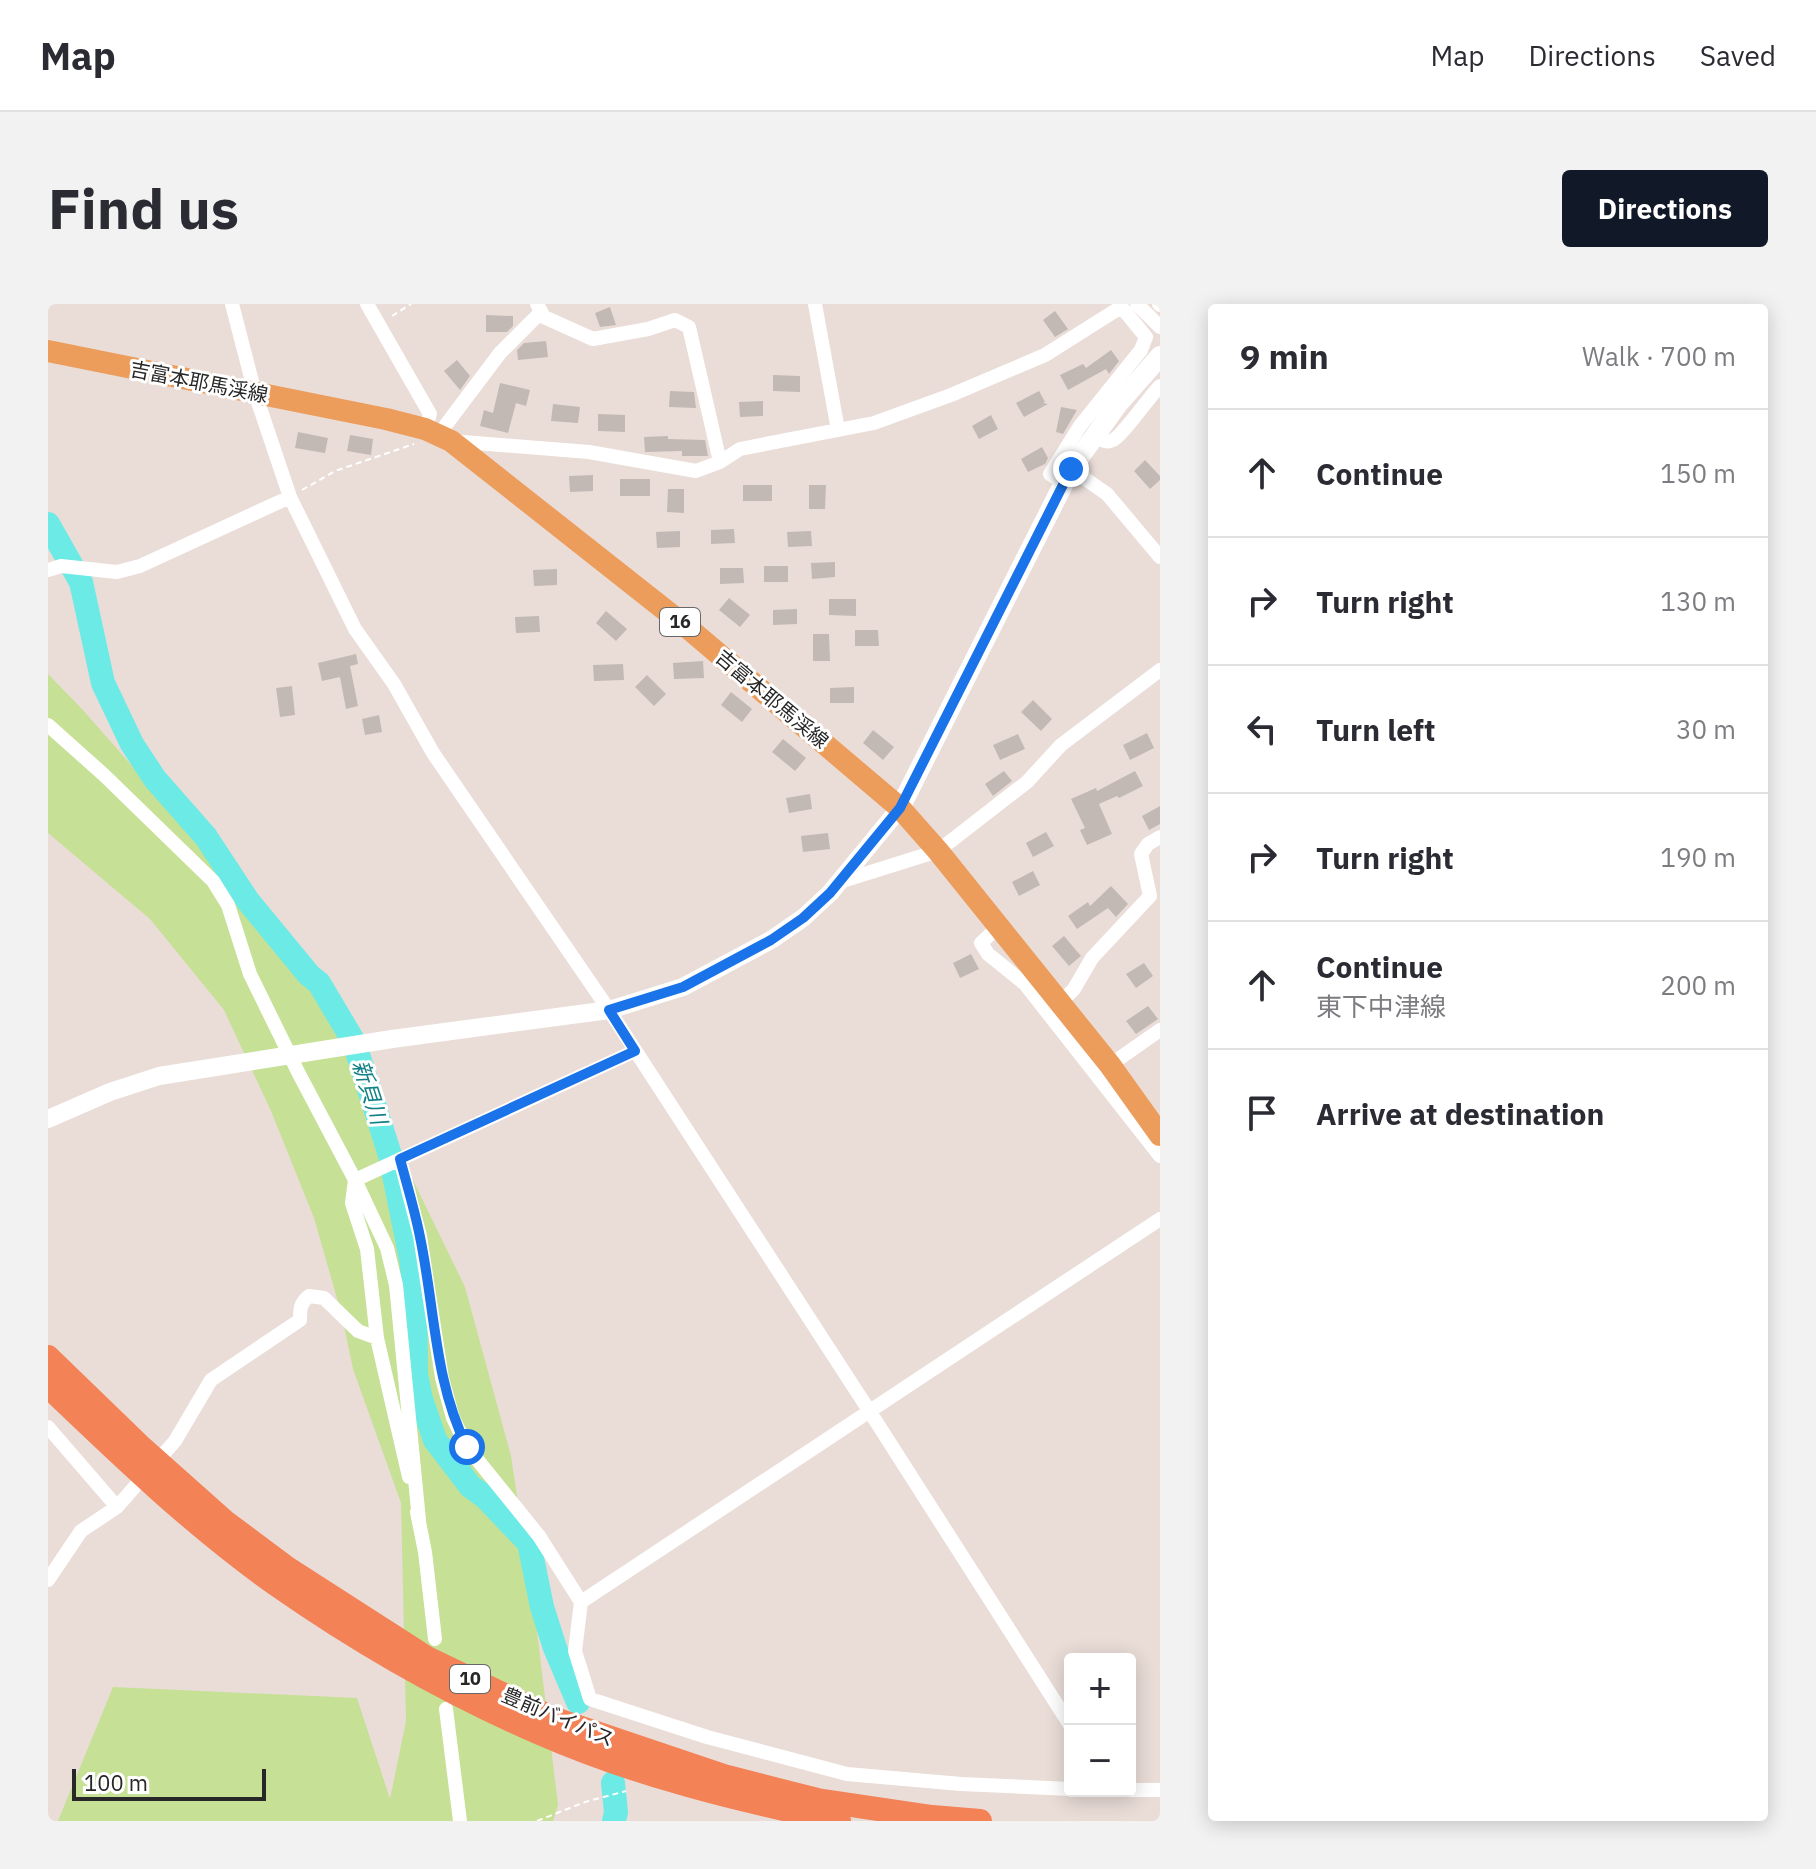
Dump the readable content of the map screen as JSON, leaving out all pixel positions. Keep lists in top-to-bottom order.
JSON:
{
  "streets": {
    "highway": ["10", "豊前バイパス"],
    "main road": ["吉富本耶馬渓線", "16"]
  },
  "water": ["新貝川"],
  "scale_bar": "100 m",
  "page": {
    "header": "Map",
    "nav": ["Map", "Directions", "Saved"],
    "buttons": "Directions",
    "title": "Find us",
    "heading": ["9 min", "Walk · 700 m"],
    "list": [
      ["Continue", "150 m"],
      ["Turn right", "130 m"],
      ["Turn left", "30 m"],
      ["Turn right", "190 m"],
      ["Continue", "東下中津線", "200 m"],
      "Arrive at destination"
    ],
    "map_buttons": ["+", "−"],
    "scale": "100 m"
  }
}
